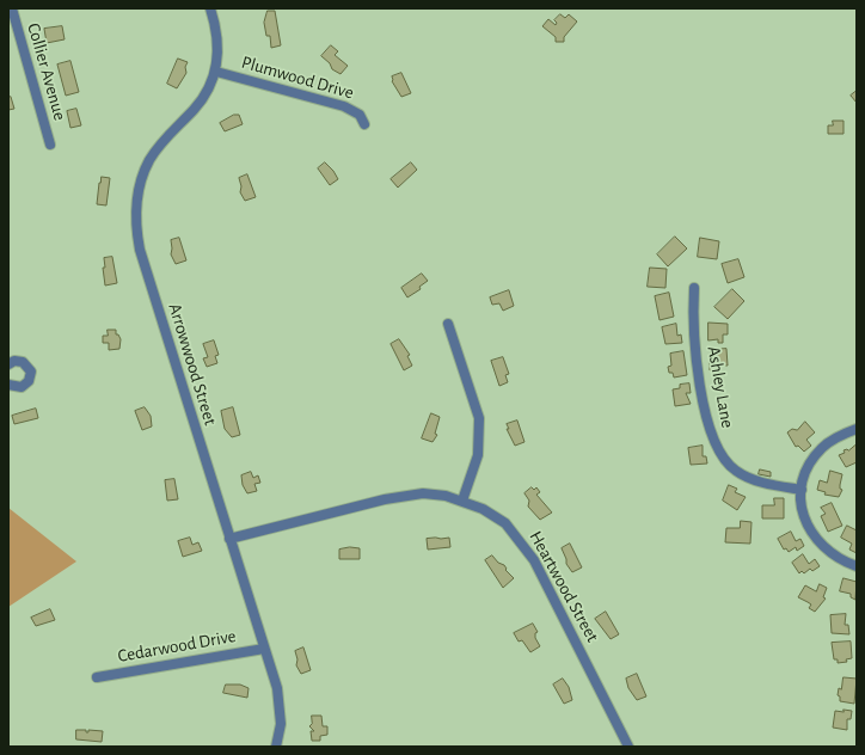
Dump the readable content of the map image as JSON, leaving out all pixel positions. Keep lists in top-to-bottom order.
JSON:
{
  "streets": {
    "street": [
      "Collier Avenue",
      "Plumwood Drive",
      "Arrowwood Street",
      "Ashley Lane",
      "Heartwood Street",
      "Cedarwood Drive"
    ]
  },
  "crossings": [
    ["Plumwood Drive", "Arrowwood Street"],
    ["Arrowwood Street", "Heartwood Street"],
    ["Arrowwood Street", "Cedarwood Drive"]
  ]
}
